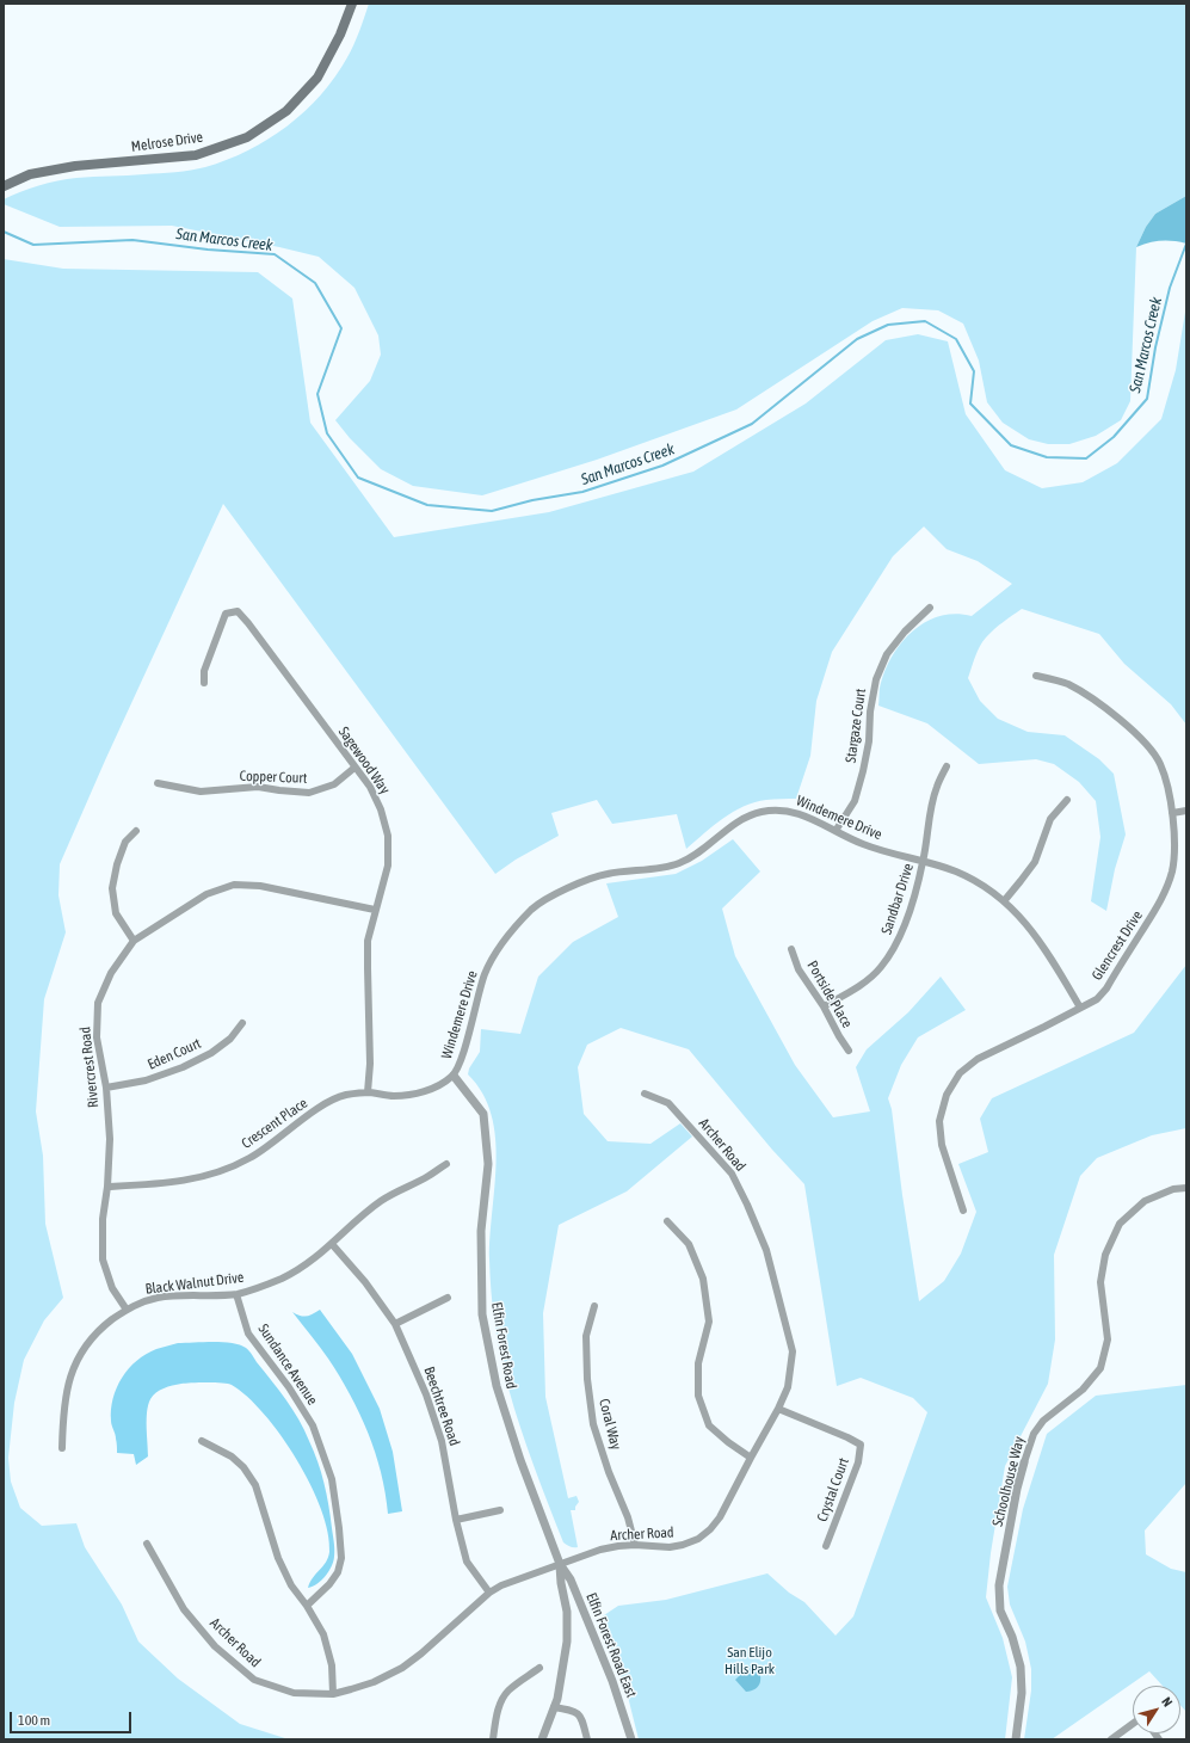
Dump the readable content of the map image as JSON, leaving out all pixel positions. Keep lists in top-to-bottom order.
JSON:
{
  "streets": {
    "main road": ["Melrose Drive"],
    "street": [
      "Stargaze Court",
      "Sagewood Way",
      "Copper Court",
      "Windemere Drive",
      "Sandbar Drive",
      "Glencrest Drive",
      "Portside Place",
      "Eden Court",
      "Rivercrest Road",
      "Crescent Place",
      "Archer Road",
      "Black Walnut Drive",
      "Elfin Forest Road",
      "Sundance Avenue",
      "Beechtree Road",
      "Coral Way",
      "Schoolhouse Way",
      "Crystal Court",
      "Elfin Forest Road East"
    ]
  },
  "crossings": [
    ["Stargaze Court", "Windemere Drive"],
    ["Sagewood Way", "Copper Court"],
    ["Sagewood Way", "Rivercrest Road"],
    ["Sagewood Way", "Crescent Place"],
    ["Windemere Drive", "Sandbar Drive"],
    ["Windemere Drive", "Glencrest Drive"],
    ["Windemere Drive", "Crescent Place"],
    ["Windemere Drive", "Elfin Forest Road"],
    ["Sandbar Drive", "Portside Place"],
    ["Eden Court", "Rivercrest Road"],
    ["Rivercrest Road", "Crescent Place"],
    ["Rivercrest Road", "Black Walnut Drive"],
    ["Crescent Place", "Elfin Forest Road"],
    ["Archer Road", "Elfin Forest Road"],
    ["Archer Road", "Beechtree Road"],
    ["Archer Road", "Coral Way"],
    ["Archer Road", "Crystal Court"],
    ["Archer Road", "Elfin Forest Road East"],
    ["Black Walnut Drive", "Sundance Avenue"],
    ["Black Walnut Drive", "Beechtree Road"],
    ["Elfin Forest Road", "Elfin Forest Road East"]
  ],
  "water": ["San Marcos Creek"],
  "parks": ["San Elijo Hills Park"],
  "scale_bar": "100 m",
  "north": "top right"
}
